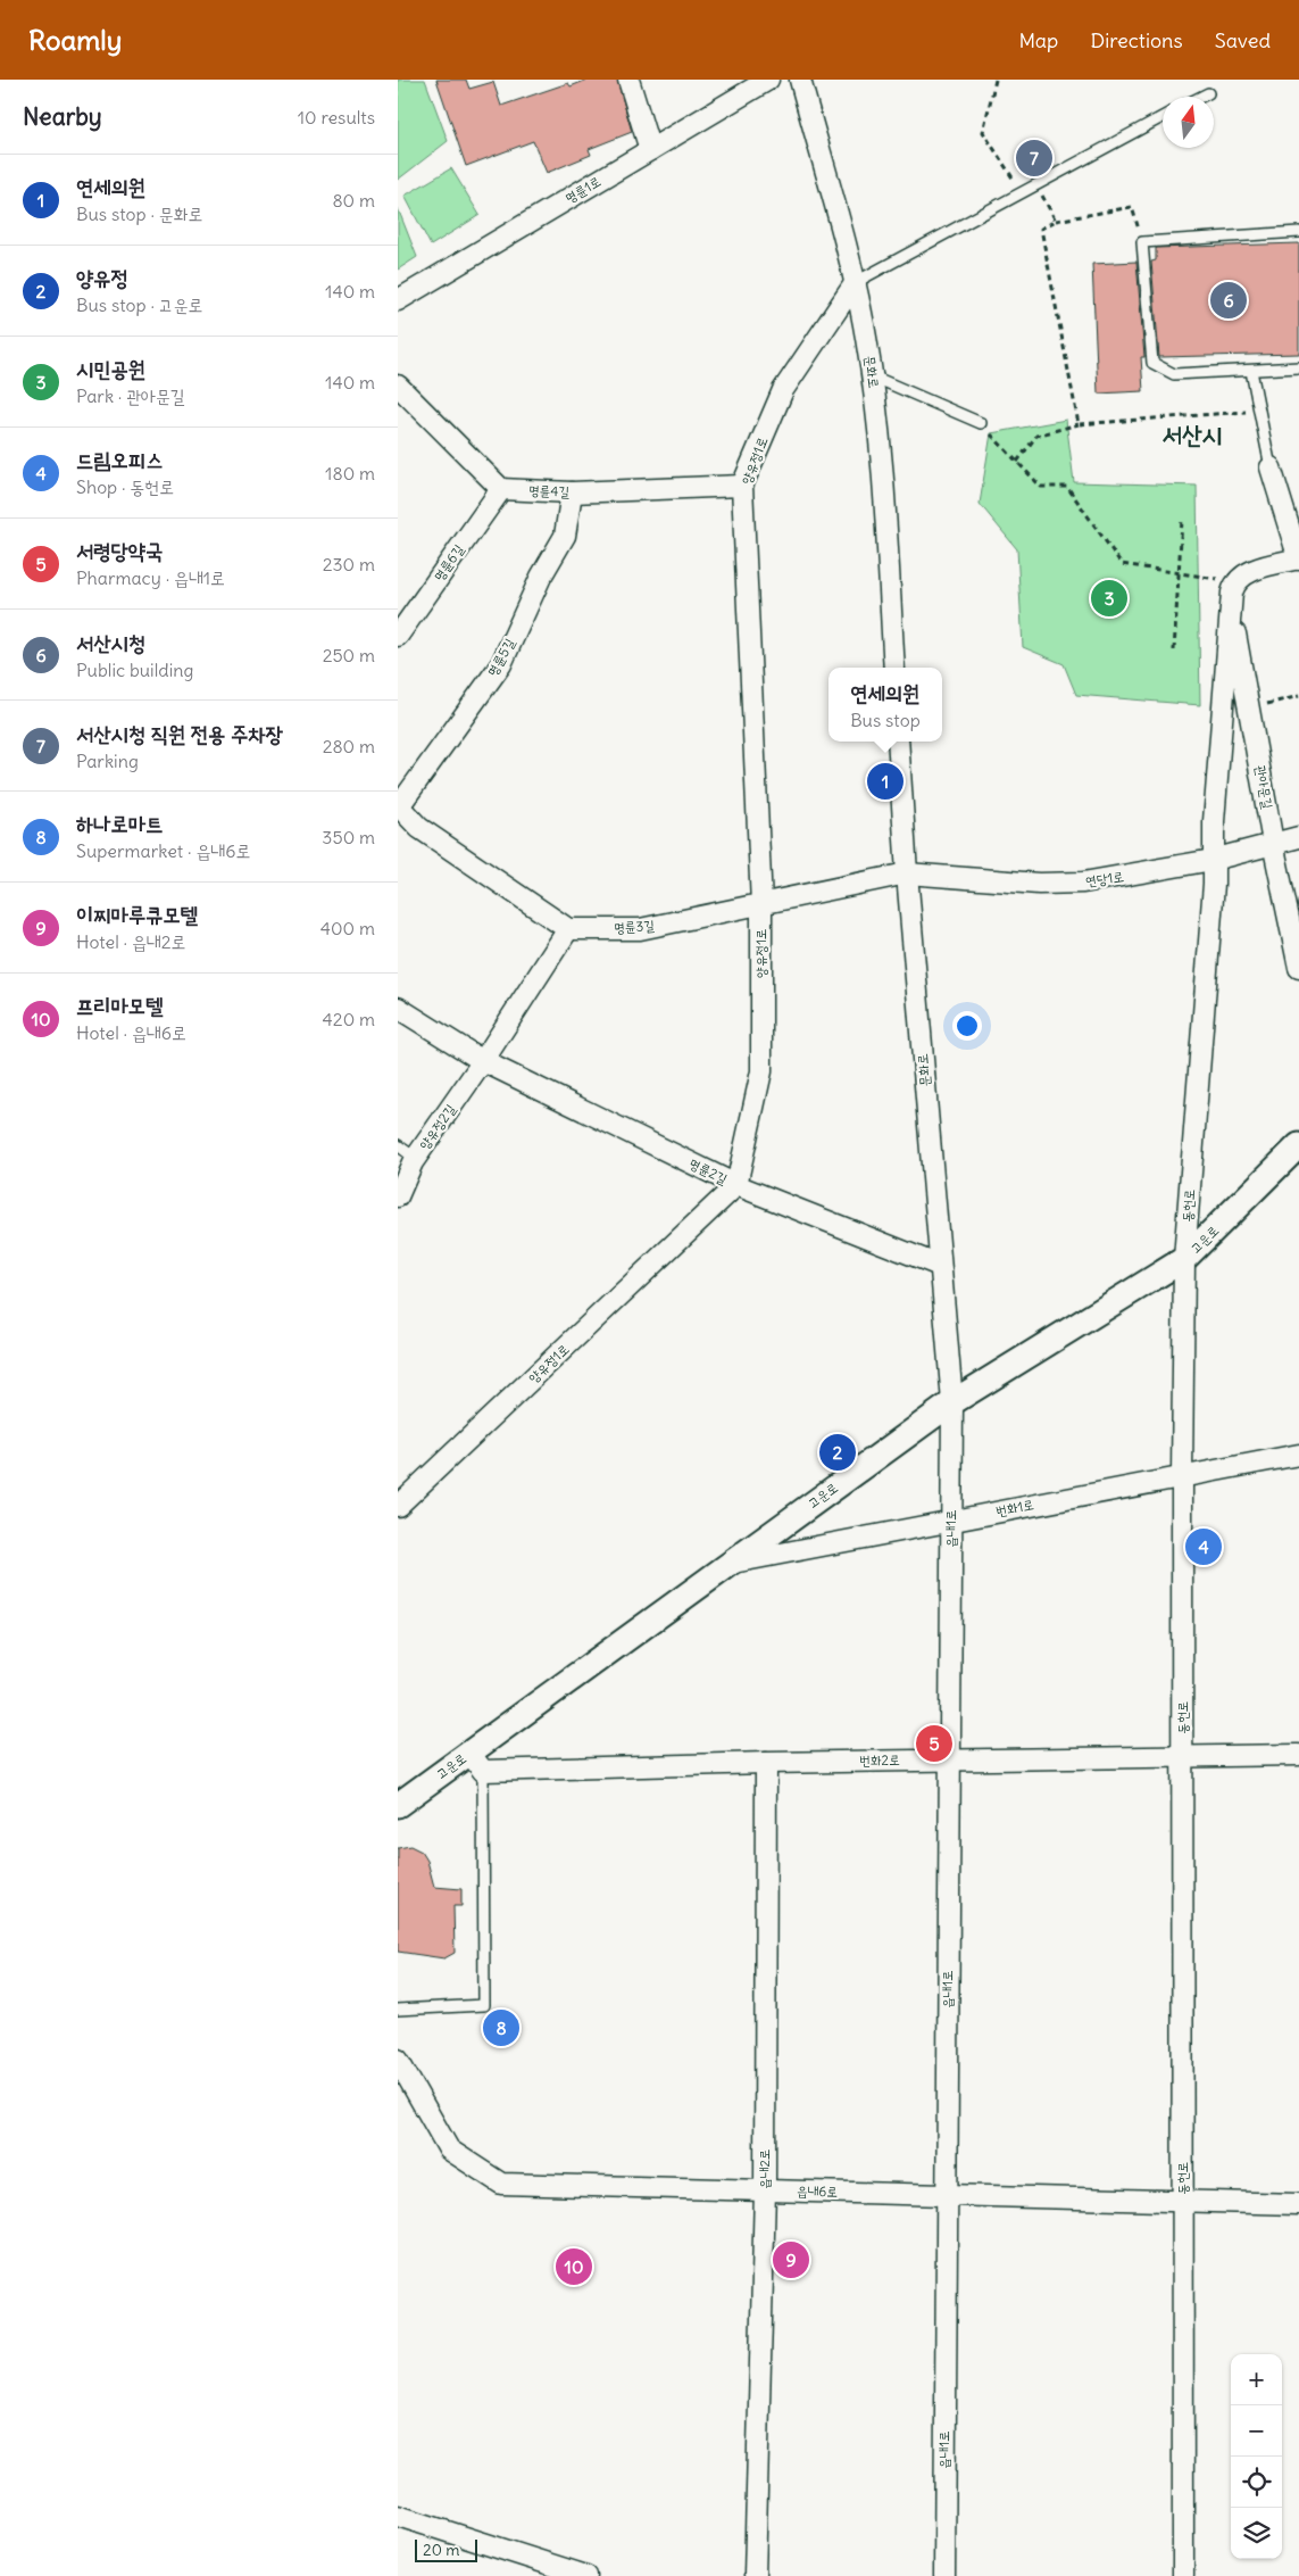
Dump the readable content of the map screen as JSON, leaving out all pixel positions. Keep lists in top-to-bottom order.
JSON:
{
  "streets": {
    "street": [
      "명륜1로",
      "문화로",
      "양유정1로",
      "명륜4길",
      "명륜6길",
      "명륜5길",
      "관아문길",
      "연당1로",
      "명륜3길",
      "양유정2길",
      "명륜2길",
      "동헌로",
      "고운로",
      "번화1로",
      "읍내1로",
      "번화2로",
      "읍내2로",
      "읍내6로"
    ]
  },
  "crossings": [
    ["문화로", "양유정1로"],
    ["문화로", "연당1로"],
    ["문화로", "명륜3길"],
    ["문화로", "명륜2길"],
    ["문화로", "고운로"],
    ["문화로", "읍내1로"],
    ["양유정1로", "명륜4길"],
    ["양유정1로", "명륜3길"],
    ["양유정1로", "명륜2길"],
    ["명륜4길", "명륜6길"],
    ["명륜4길", "명륜5길"],
    ["관아문길", "연당1로"],
    ["관아문길", "동헌로"],
    ["연당1로", "명륜3길"],
    ["연당1로", "동헌로"],
    ["양유정2길", "명륜2길"],
    ["동헌로", "고운로"],
    ["동헌로", "번화1로"],
    ["동헌로", "번화2로"],
    ["동헌로", "읍내6로"],
    ["고운로", "번화1로"],
    ["고운로", "읍내1로"],
    ["고운로", "번화2로"],
    ["번화1로", "읍내1로"],
    ["읍내1로", "번화2로"],
    ["읍내1로", "읍내6로"],
    ["번화2로", "읍내2로"],
    ["읍내2로", "읍내6로"]
  ],
  "districts": ["서산시"],
  "scale_bar": "20 m",
  "north": "top",
  "page": {
    "header": "Roamly",
    "nav": ["Map", "Directions", "Saved"],
    "heading": ["Nearby", "10 results"],
    "pins": [
      "7",
      "6",
      "3",
      "1",
      "2",
      "4",
      "5",
      "8",
      "9",
      "10"
    ],
    "list": [
      {
        "mark": "1",
        "name": "연세의원",
        "note": "Bus stop · 문화로",
        "value": "80 m"
      },
      {
        "mark": "2",
        "name": "양유정",
        "note": "Bus stop · 고운로",
        "value": "140 m"
      },
      {
        "mark": "3",
        "name": "시민공원",
        "note": "Park · 관아문길",
        "value": "140 m"
      },
      {
        "mark": "4",
        "name": "드림오피스",
        "note": "Shop · 동헌로",
        "value": "180 m"
      },
      {
        "mark": "5",
        "name": "서령당약국",
        "note": "Pharmacy · 읍내1로",
        "value": "230 m"
      },
      {
        "mark": "6",
        "name": "서산시청",
        "note": "Public building",
        "value": "250 m"
      },
      {
        "mark": "7",
        "name": "서산시청 직원 전용 주차장",
        "note": "Parking",
        "value": "280 m"
      },
      {
        "mark": "8",
        "name": "하나로마트",
        "note": "Supermarket · 읍내6로",
        "value": "350 m"
      },
      {
        "mark": "9",
        "name": "이찌마루큐모텔",
        "note": "Hotel · 읍내2로",
        "value": "400 m"
      },
      {
        "mark": "10",
        "name": "프리마모텔",
        "note": "Hotel · 읍내6로",
        "value": "420 m"
      }
    ],
    "popup": ["연세의원", "Bus stop"],
    "map_buttons": ["+", "−"],
    "scale": "20 m"
  }
}
